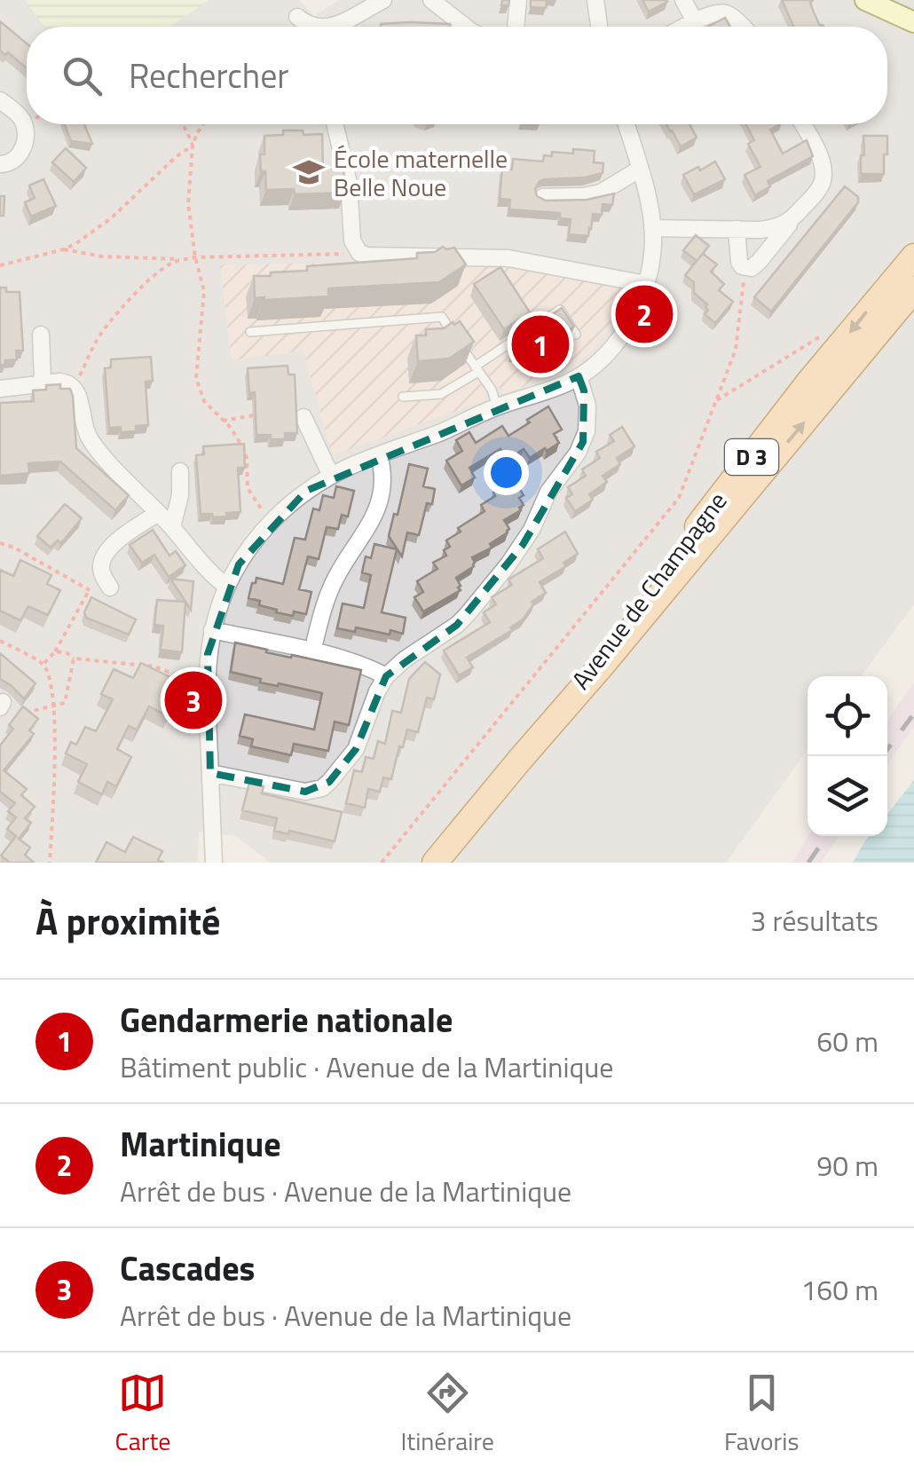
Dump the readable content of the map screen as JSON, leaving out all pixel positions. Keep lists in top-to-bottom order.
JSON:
{
  "streets": {
    "main road": ["D 3", "Avenue de Champagne"]
  },
  "crossings": [
    ["D 3", "Avenue de Champagne"]
  ],
  "places": {
    "school or university": ["École maternelle Belle Noue"]
  },
  "page": {
    "search": "Rechercher",
    "pins": ["2", "1", "3"],
    "heading": ["À proximité", "3 résultats"],
    "list": [
      {
        "mark": "1",
        "name": "Gendarmerie nationale",
        "note": "Bâtiment public · Avenue de la Martinique",
        "value": "60 m"
      },
      {
        "mark": "2",
        "name": "Martinique",
        "note": "Arrêt de bus · Avenue de la Martinique",
        "value": "90 m"
      },
      {
        "mark": "3",
        "name": "Cascades",
        "note": "Arrêt de bus · Avenue de la Martinique",
        "value": "160 m"
      }
    ],
    "nav": ["Carte", "Itinéraire", "Favoris"]
  }
}
